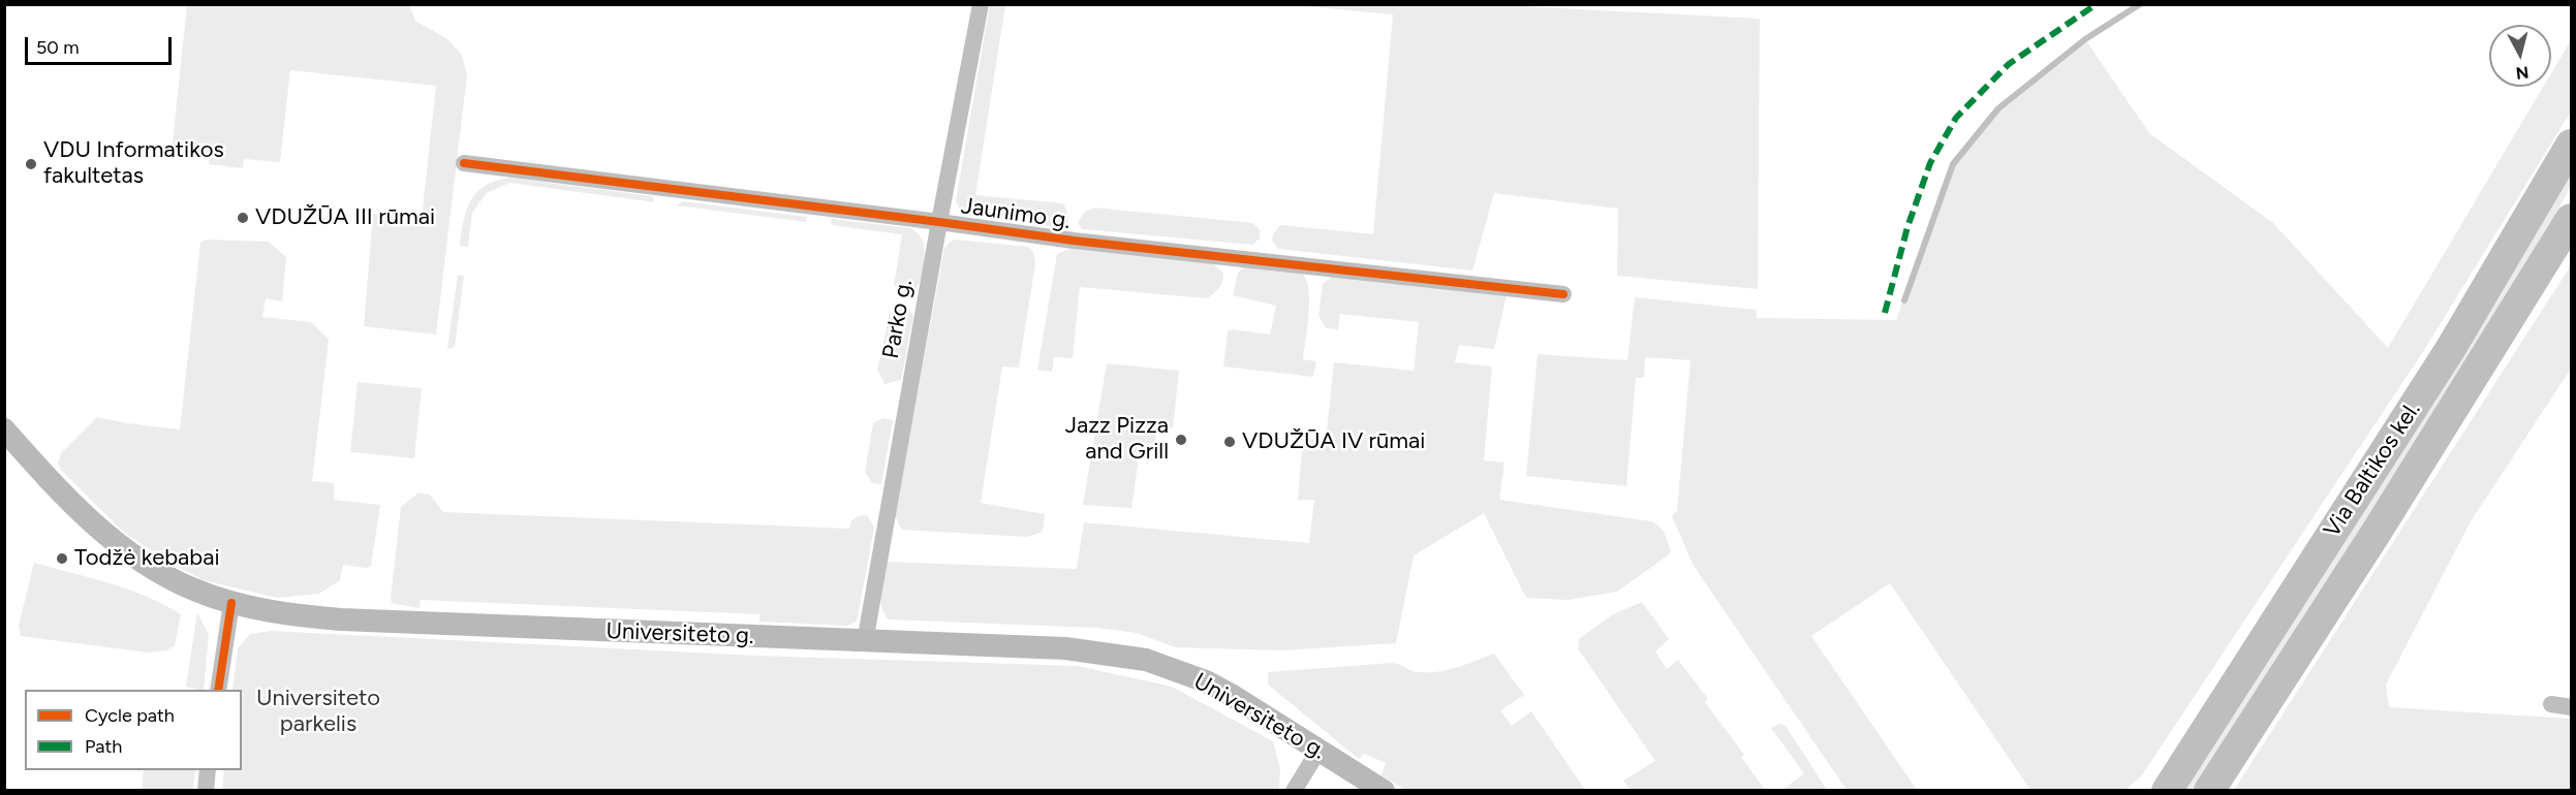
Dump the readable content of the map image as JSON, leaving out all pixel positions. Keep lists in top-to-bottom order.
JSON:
{
  "streets": {
    "highway": ["Via Baltikos kel."],
    "main road": ["Universiteto g."],
    "street": ["Jaunimo g.", "Parko g."]
  },
  "crossings": [
    ["Jaunimo g.", "Parko g."],
    ["Parko g.", "Universiteto g."]
  ],
  "parks": ["Universiteto parkelis"],
  "places": [
    "VDU Informatikos fakultetas",
    "VDUŽŪA III rūmai",
    "Jazz Pizza and Grill",
    "VDUŽŪA IV rūmai",
    "Todžė kebabai"
  ],
  "legend": ["Cycle path", "Path"],
  "scale_bar": "50 m",
  "north": "bottom"
}
